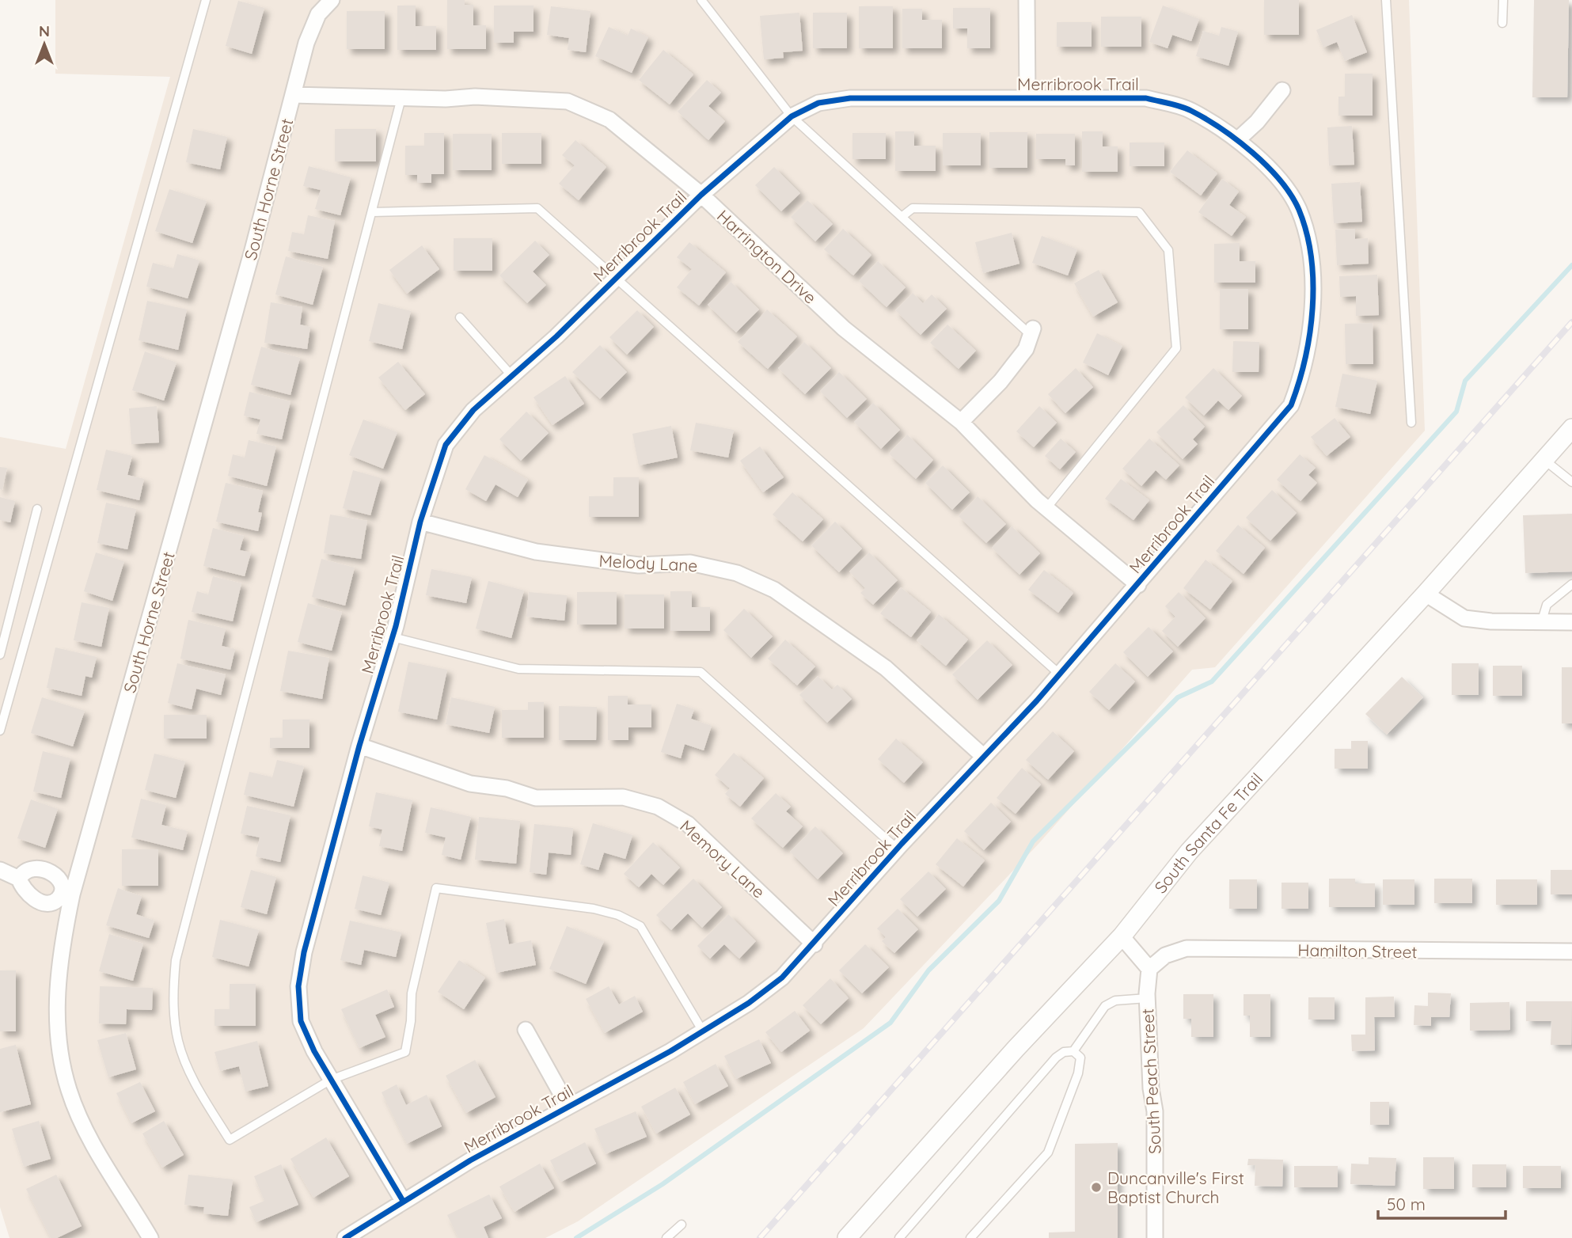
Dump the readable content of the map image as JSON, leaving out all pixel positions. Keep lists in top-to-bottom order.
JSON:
{
  "streets": {
    "street": [
      "Merribrook Trail",
      "South Horne Street",
      "Harrington Drive",
      "Melody Lane",
      "South Santa Fe Trail",
      "Memory Lane",
      "Hamilton Street",
      "South Peach Street"
    ]
  },
  "crossings": [
    ["Merribrook Trail", "Harrington Drive"],
    ["Merribrook Trail", "Melody Lane"],
    ["Merribrook Trail", "Memory Lane"],
    ["South Horne Street", "Harrington Drive"],
    ["Hamilton Street", "South Peach Street"]
  ],
  "places": ["Duncanville's First Baptist Church"],
  "scale_bar": "50 m",
  "north": "top"
}
